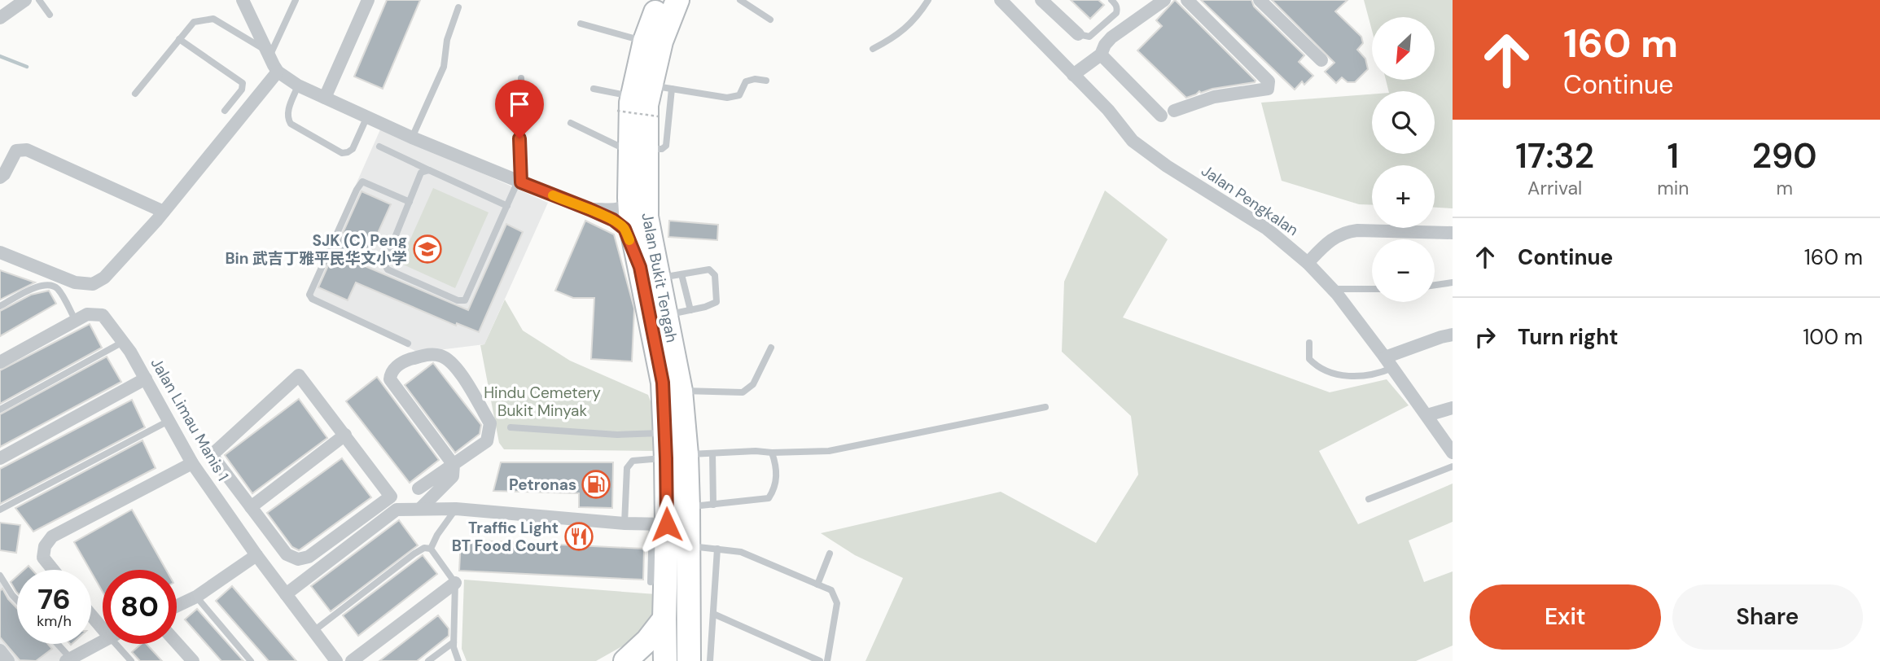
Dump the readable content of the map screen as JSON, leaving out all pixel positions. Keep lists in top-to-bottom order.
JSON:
{
  "streets": {
    "highway": ["Jalan Bukit Tengah"],
    "street": ["Jalan Pengkalan", "Jalan Limau Manis 1"]
  },
  "parks": ["Hindu Cemetery Bukit Minyak"],
  "places": {
    "school or university": ["SJK (C) Peng Bin 武吉丁雅平民华文小学"],
    "fuel station": ["Petronas"],
    "restaurant": ["Traffic Light BT Food Court"]
  },
  "north": "bottom left",
  "page": {
    "turn": ["160 m", "Continue"],
    "map_buttons": ["+", "−"],
    "eta": [
      "17:32",
      "Arrival",
      "1",
      "min",
      "290",
      "m"
    ],
    "list": [
      {
        "name": "Continue",
        "value": "160 m"
      },
      {
        "name": "Turn right",
        "value": "100 m"
      }
    ],
    "speed": "76 km/h",
    "limit": "80",
    "buttons": ["Exit", "Share"]
  }
}
